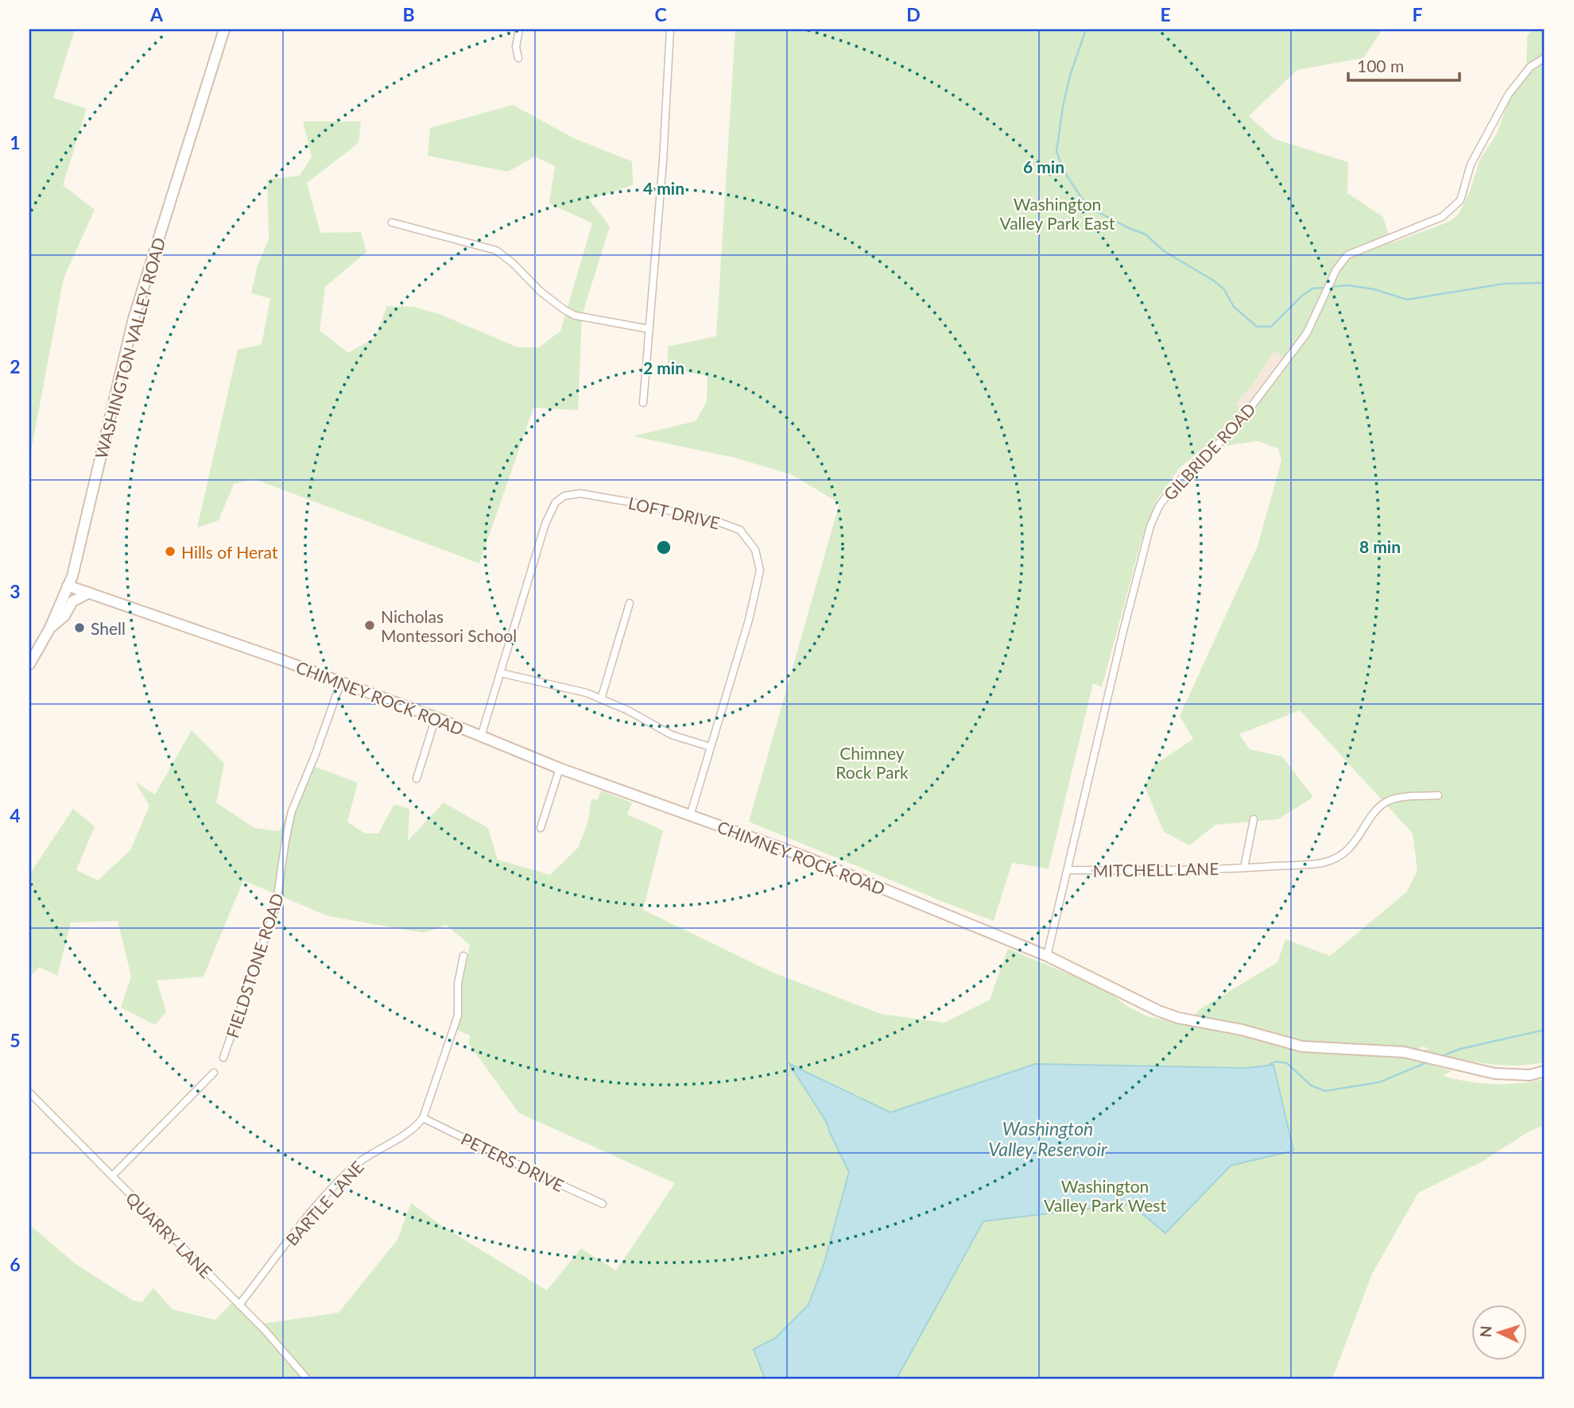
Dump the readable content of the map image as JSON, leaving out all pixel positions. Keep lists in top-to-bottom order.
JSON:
{
  "streets": {
    "street": [
      "WASHINGTON VALLEY ROAD",
      "GILBRIDE ROAD",
      "LOFT DRIVE",
      "CHIMNEY ROCK ROAD",
      "MITCHELL LANE",
      "FIELDSTONE ROAD",
      "PETERS DRIVE",
      "BARTLE LANE",
      "QUARRY LANE"
    ]
  },
  "crossings": [
    ["WASHINGTON VALLEY ROAD", "CHIMNEY ROCK ROAD"],
    ["GILBRIDE ROAD", "CHIMNEY ROCK ROAD"],
    ["GILBRIDE ROAD", "MITCHELL LANE"],
    ["LOFT DRIVE", "CHIMNEY ROCK ROAD"],
    ["CHIMNEY ROCK ROAD", "FIELDSTONE ROAD"],
    ["PETERS DRIVE", "BARTLE LANE"],
    ["BARTLE LANE", "QUARRY LANE"]
  ],
  "water": ["Washington Valley Reservoir"],
  "parks": ["Washington Valley Park East", "Chimney Rock Park", "Washington Valley Park West"],
  "places": ["Hills of Herat", "Nicholas Montessori School", "Shell"],
  "scale_bar": "100 m",
  "north": "left",
  "grid": {
    "columns": [
      "A",
      "B",
      "C",
      "D",
      "E",
      "F"
    ],
    "rows": [
      "1",
      "2",
      "3",
      "4",
      "5",
      "6"
    ]
  },
  "rings": [
    "6 min",
    "4 min",
    "2 min",
    "8 min"
  ]
}
